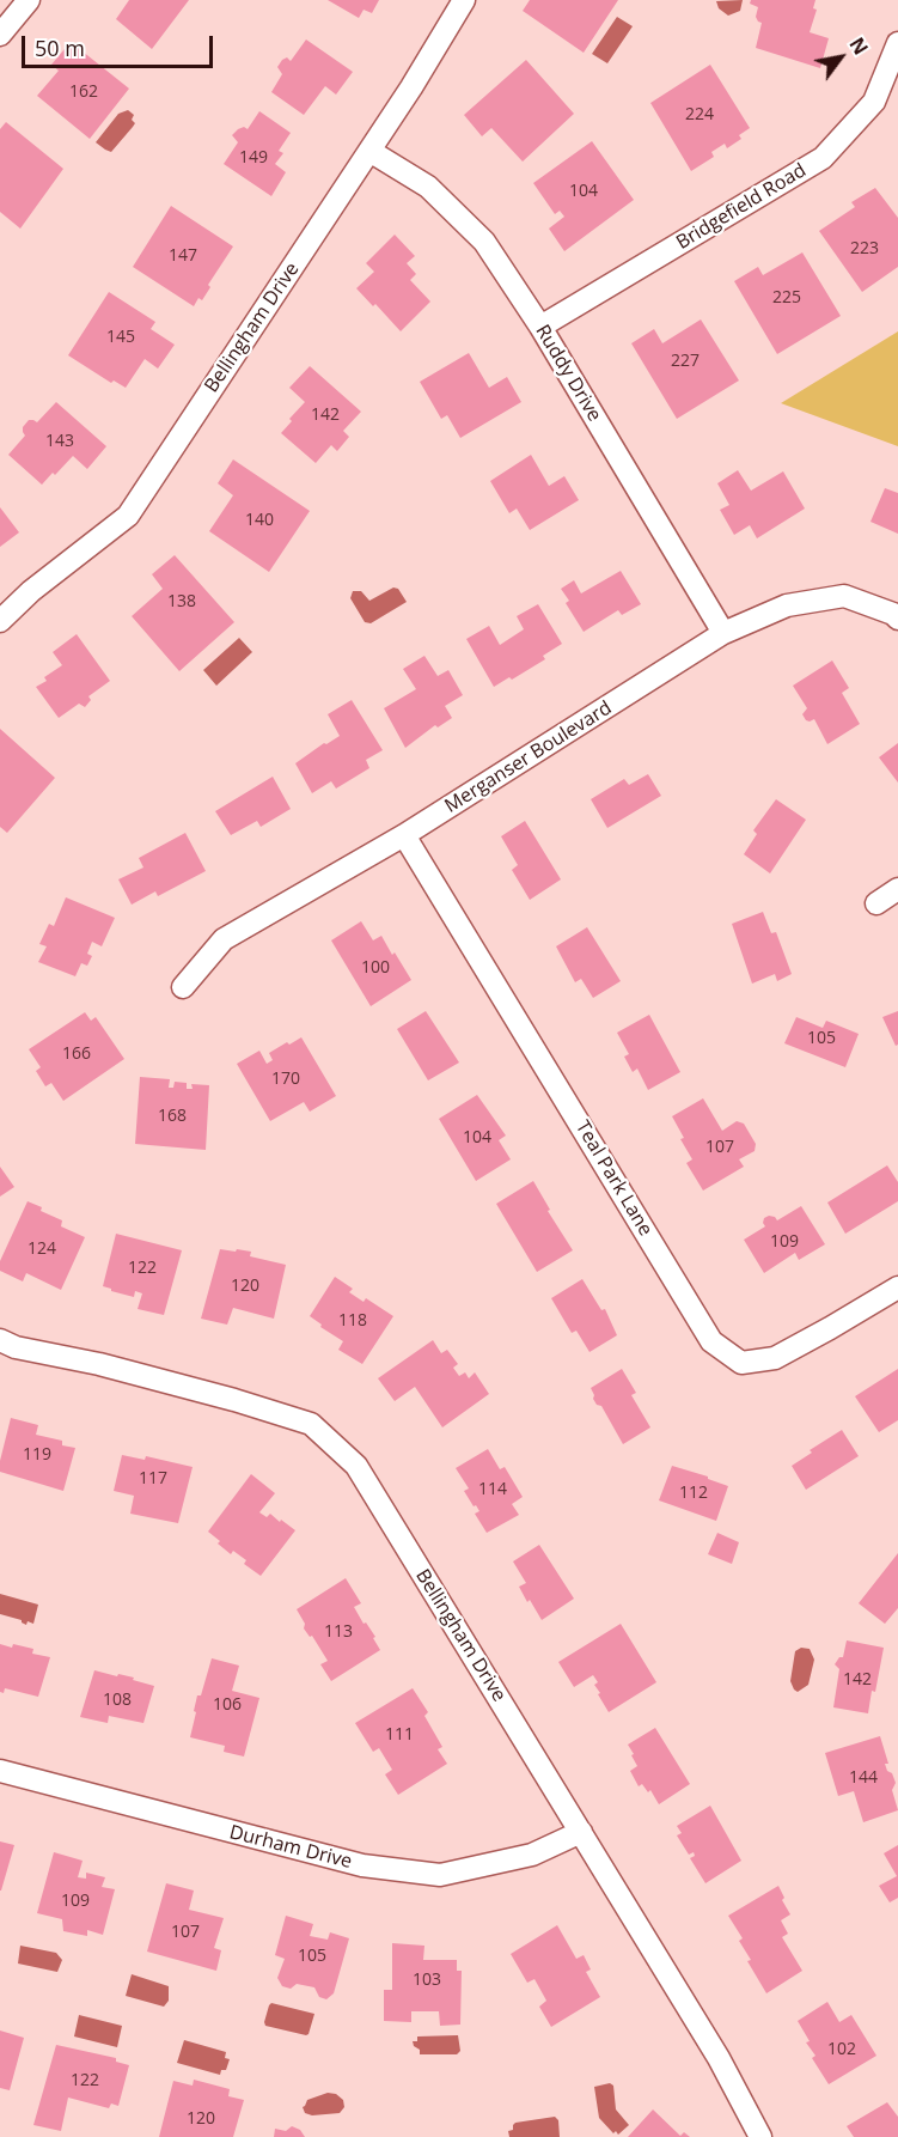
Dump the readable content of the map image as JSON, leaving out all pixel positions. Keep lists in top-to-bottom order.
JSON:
{
  "streets": {
    "street": [
      "Bridgefield Road",
      "Bellingham Drive",
      "Ruddy Drive",
      "Merganser Boulevard",
      "Teal Park Lane",
      "Durham Drive"
    ]
  },
  "crossings": [
    ["Bridgefield Road", "Ruddy Drive"],
    ["Bellingham Drive", "Ruddy Drive"],
    ["Bellingham Drive", "Durham Drive"],
    ["Ruddy Drive", "Merganser Boulevard"],
    ["Merganser Boulevard", "Teal Park Lane"]
  ],
  "house_numbers": [
    "162",
    "224",
    "149",
    "104",
    "223",
    "147",
    "225",
    "145",
    "227",
    "142",
    "143",
    "140",
    "138",
    "100",
    "105",
    "166",
    "170",
    "168",
    "104",
    "107",
    "109",
    "124",
    "122",
    "120",
    "118",
    "119",
    "117",
    "114",
    "112",
    "113",
    "142",
    "108",
    "106",
    "111",
    "144",
    "109",
    "107",
    "105",
    "103",
    "102",
    "122",
    "120"
  ],
  "scale_bar": "50 m",
  "north": "top right"
}
